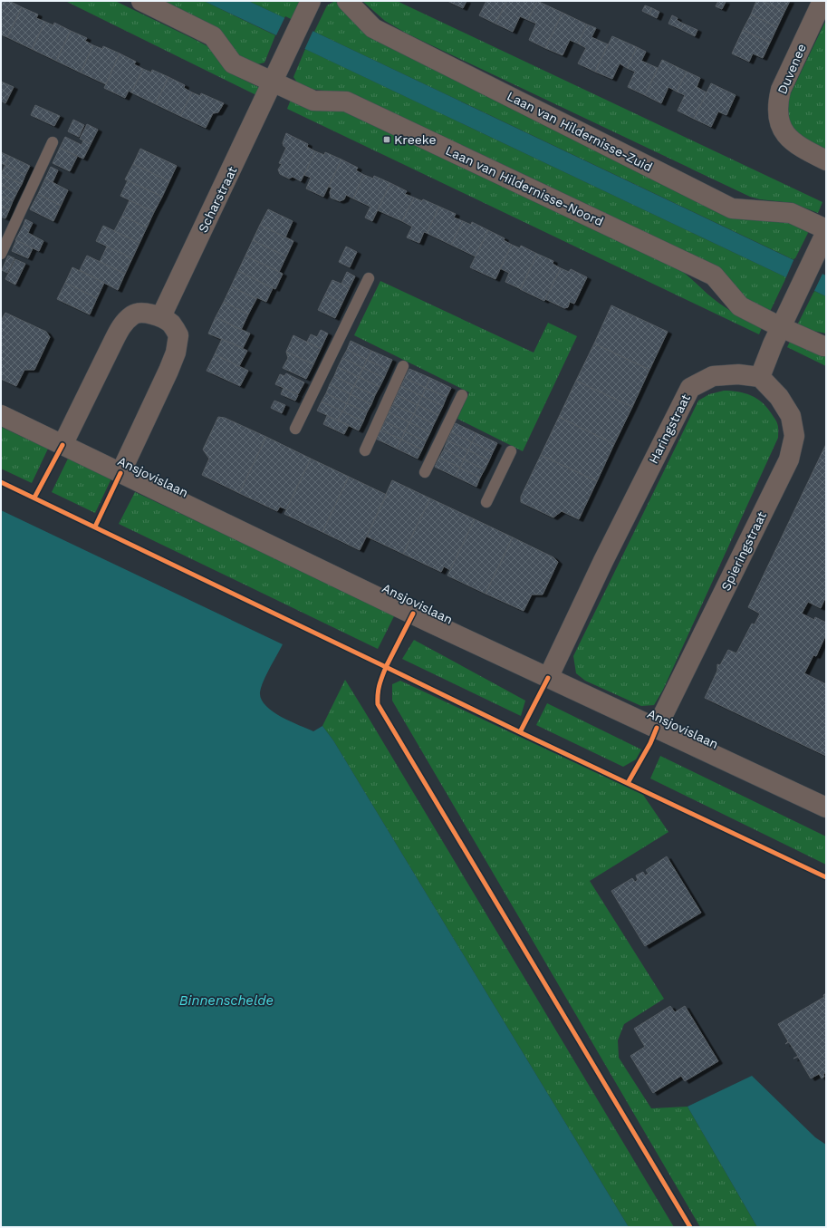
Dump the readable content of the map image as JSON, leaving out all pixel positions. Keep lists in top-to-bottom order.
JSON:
{
  "streets": {
    "street": [
      "Duvenee",
      "Laan van Hildernisse-Zuid",
      "Laan van Hildernisse-Noord",
      "Scharstraat",
      "Haringstraat",
      "Ansjovislaan",
      "Spieringstraat"
    ]
  },
  "crossings": [
    ["Laan van Hildernisse-Noord", "Scharstraat"],
    ["Haringstraat", "Ansjovislaan"],
    ["Haringstraat", "Spieringstraat"],
    ["Ansjovislaan", "Spieringstraat"]
  ],
  "water": ["Binnenschelde"],
  "places": {
    "transit": ["Kreeke"]
  }
}
